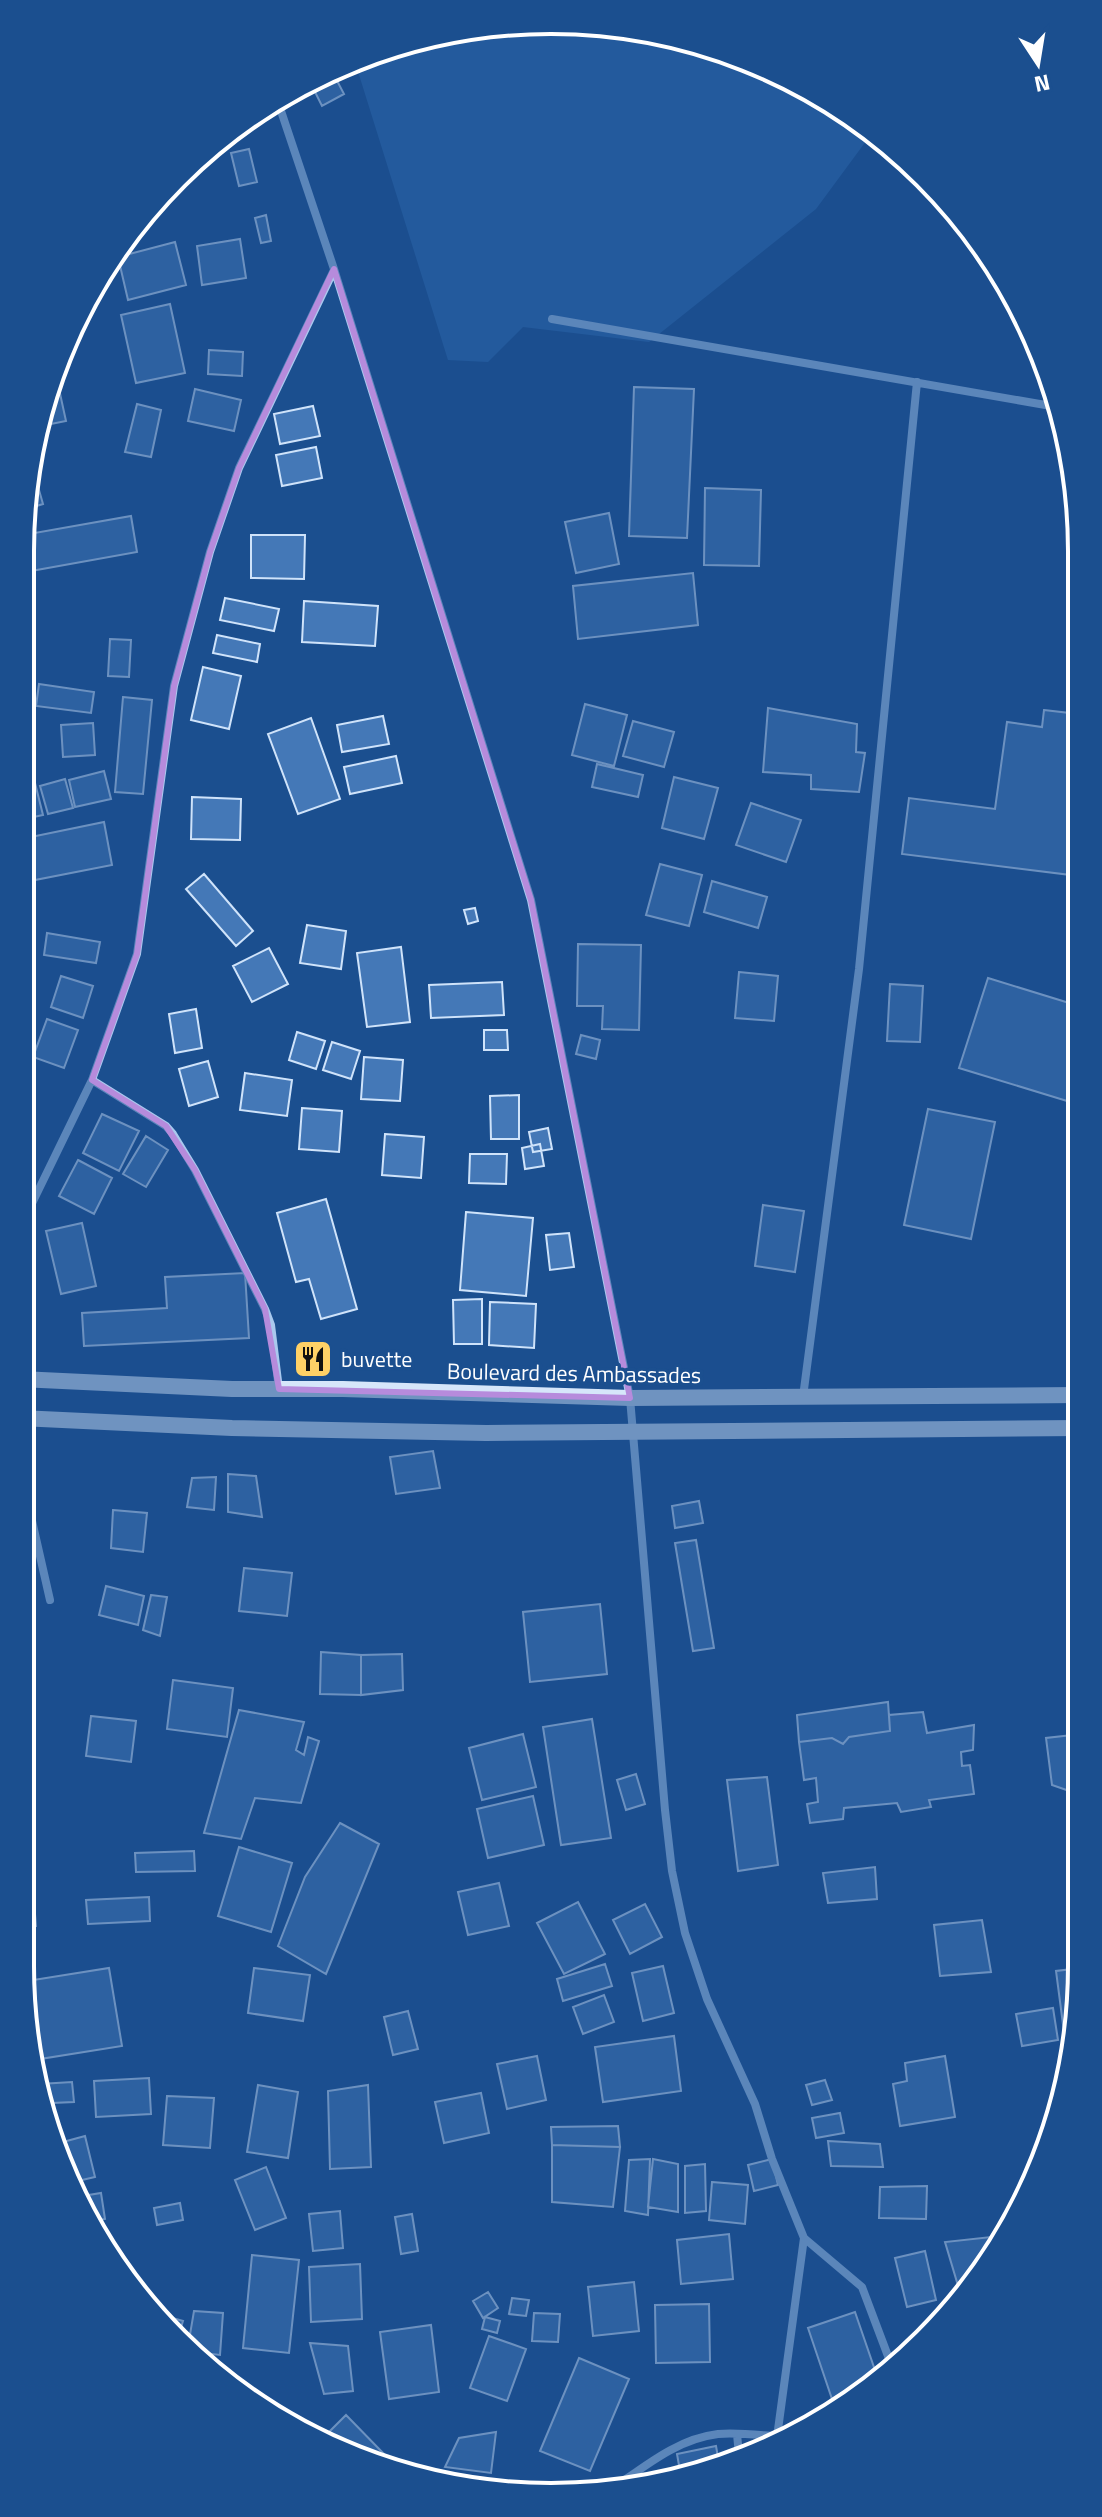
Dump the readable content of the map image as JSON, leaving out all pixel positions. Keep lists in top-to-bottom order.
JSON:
{
  "streets": {
    "main road": ["Boulevard des Ambassades"]
  },
  "places": {
    "restaurant": ["buvette"]
  },
  "north": "bottom"
}
